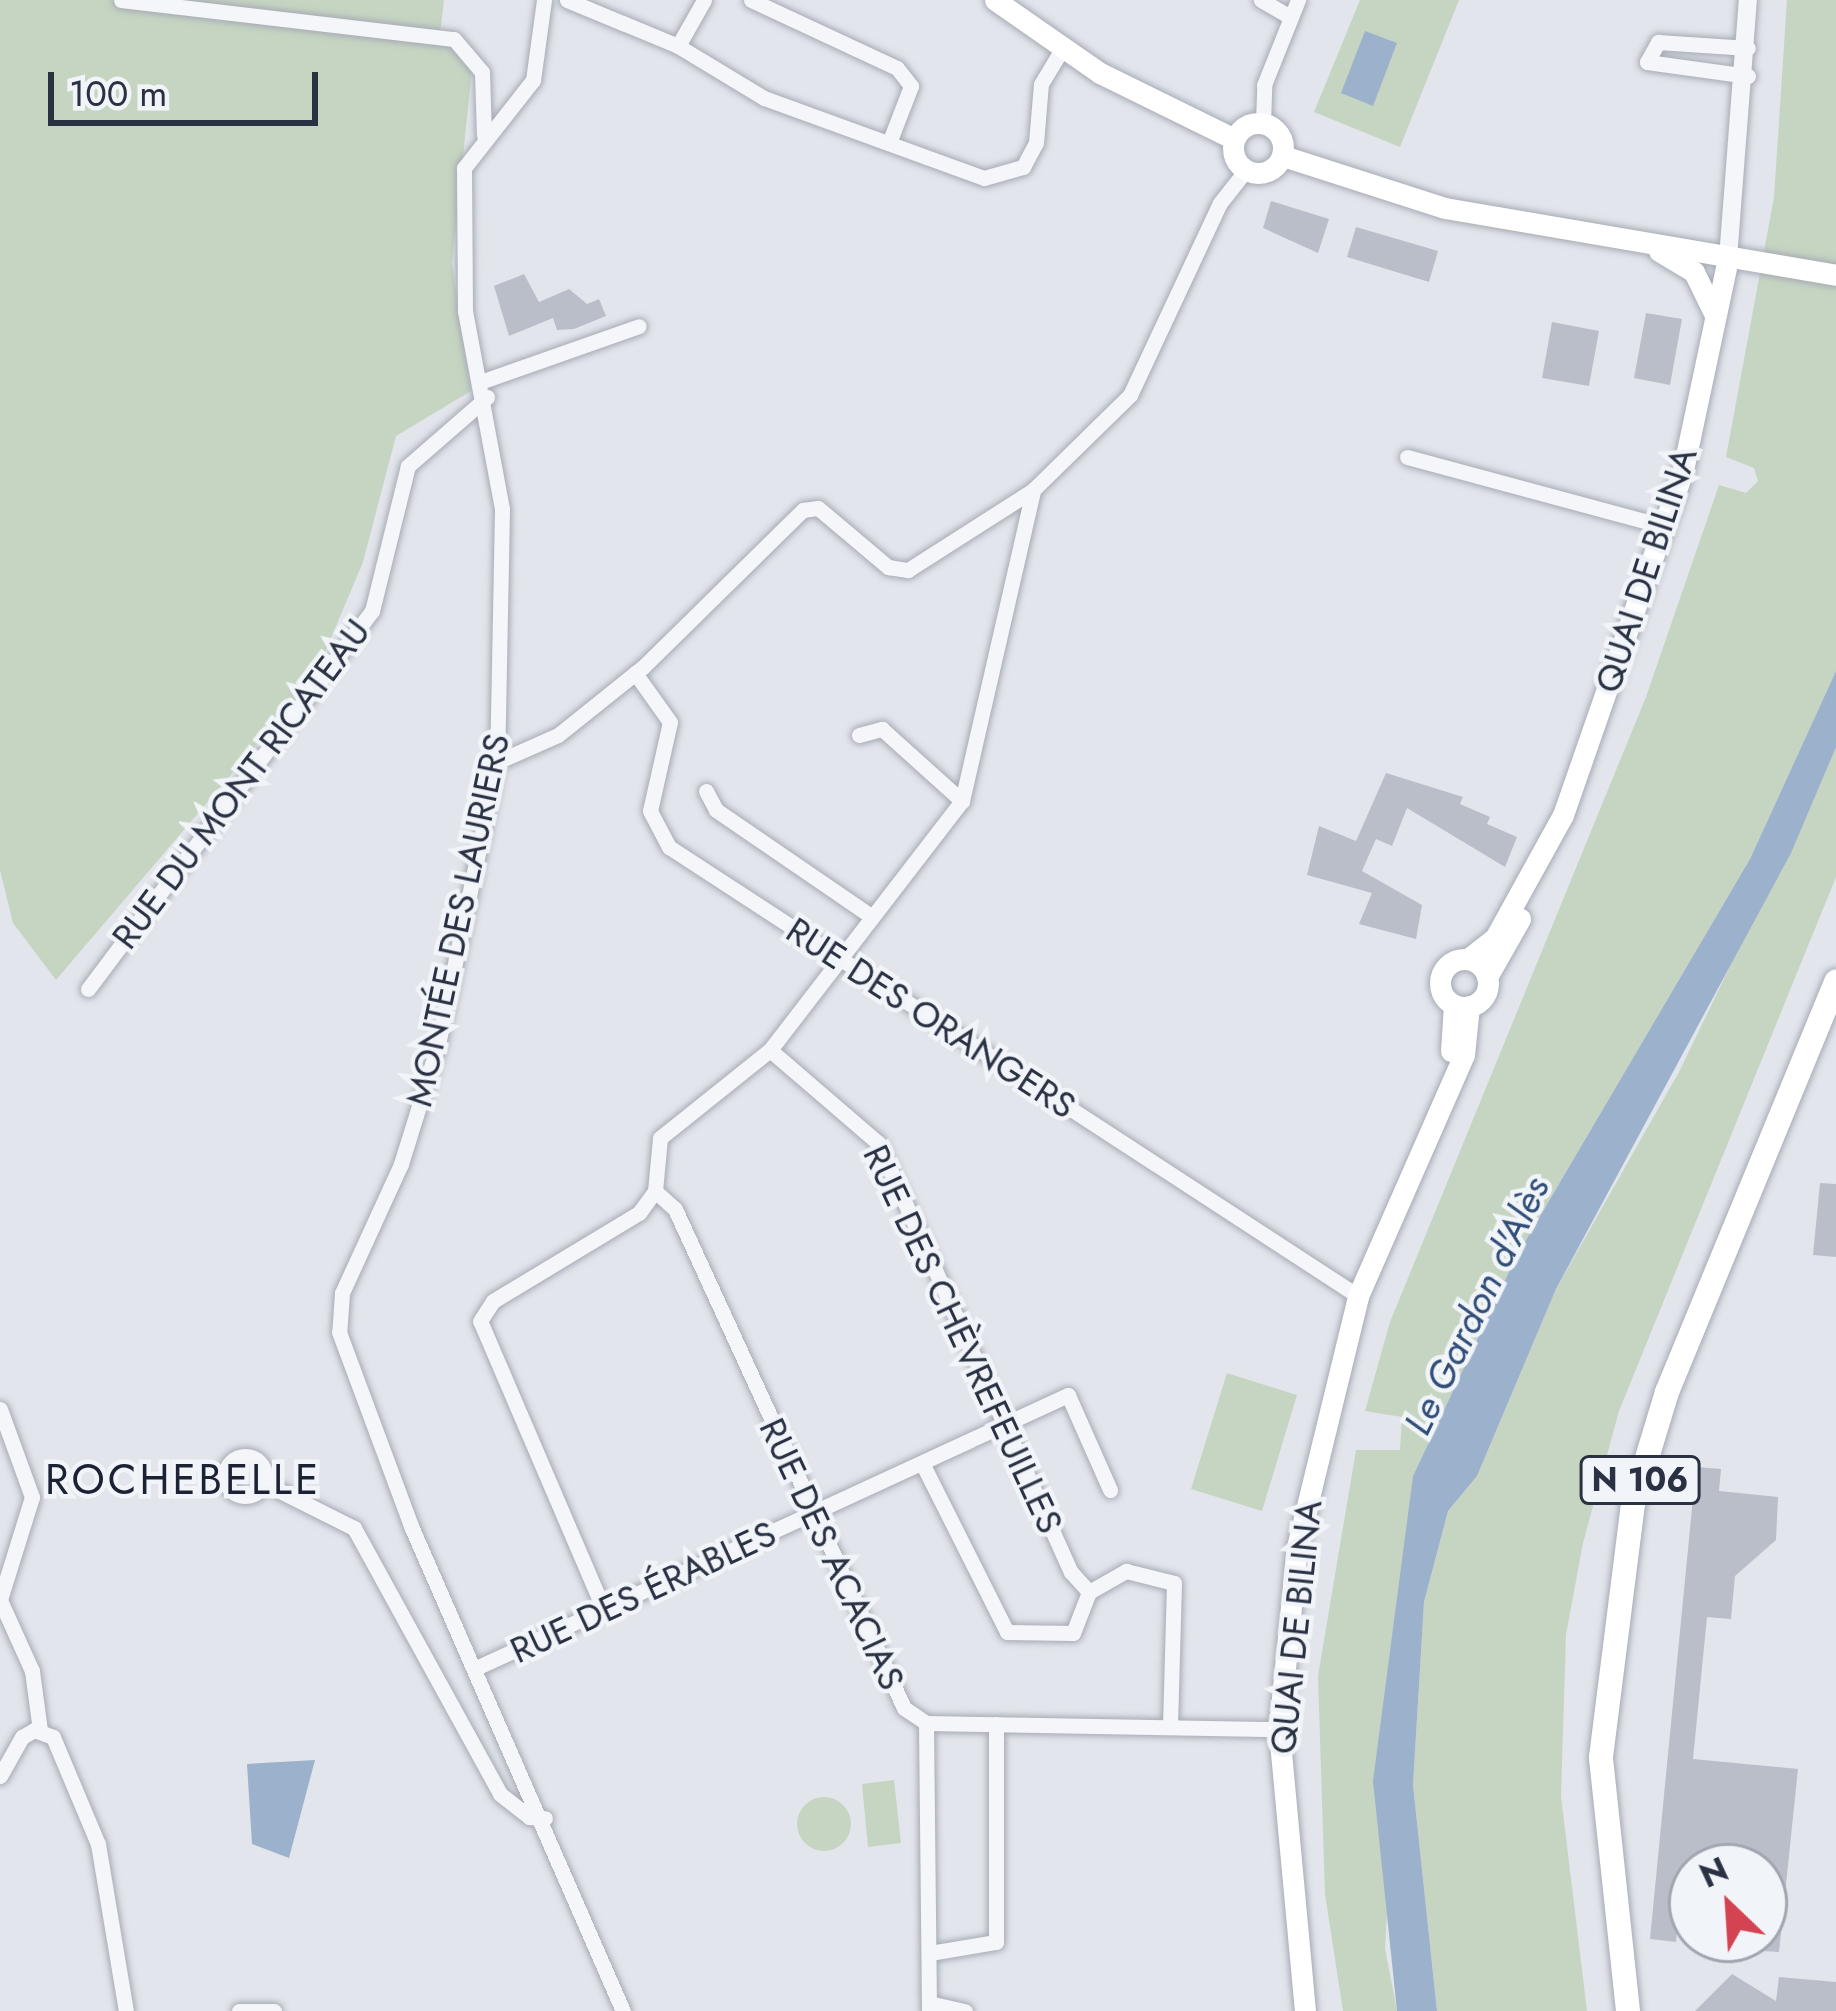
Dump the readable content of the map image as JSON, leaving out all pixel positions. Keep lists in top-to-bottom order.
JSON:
{
  "streets": {
    "main road": ["QUAI DE BILINA", "N 106"],
    "street": [
      "RUE DU MONT RICATEAU",
      "MONTÉE DES LAURIERS",
      "RUE DES ORANGERS",
      "RUE DES CHÈVREFEUILLES",
      "RUE DES ACACIAS",
      "RUE DES ÉRABLES"
    ]
  },
  "crossings": [
    ["QUAI DE BILINA", "RUE DES ORANGERS"],
    ["QUAI DE BILINA", "RUE DES ACACIAS"],
    ["RUE DU MONT RICATEAU", "MONTÉE DES LAURIERS"],
    ["MONTÉE DES LAURIERS", "RUE DES ÉRABLES"],
    ["RUE DES CHÈVREFEUILLES", "RUE DES ÉRABLES"],
    ["RUE DES ACACIAS", "RUE DES ÉRABLES"]
  ],
  "districts": ["ROCHEBELLE"],
  "water": ["Le Gardon d'Alès"],
  "scale_bar": "100 m",
  "north": "top left"
}
